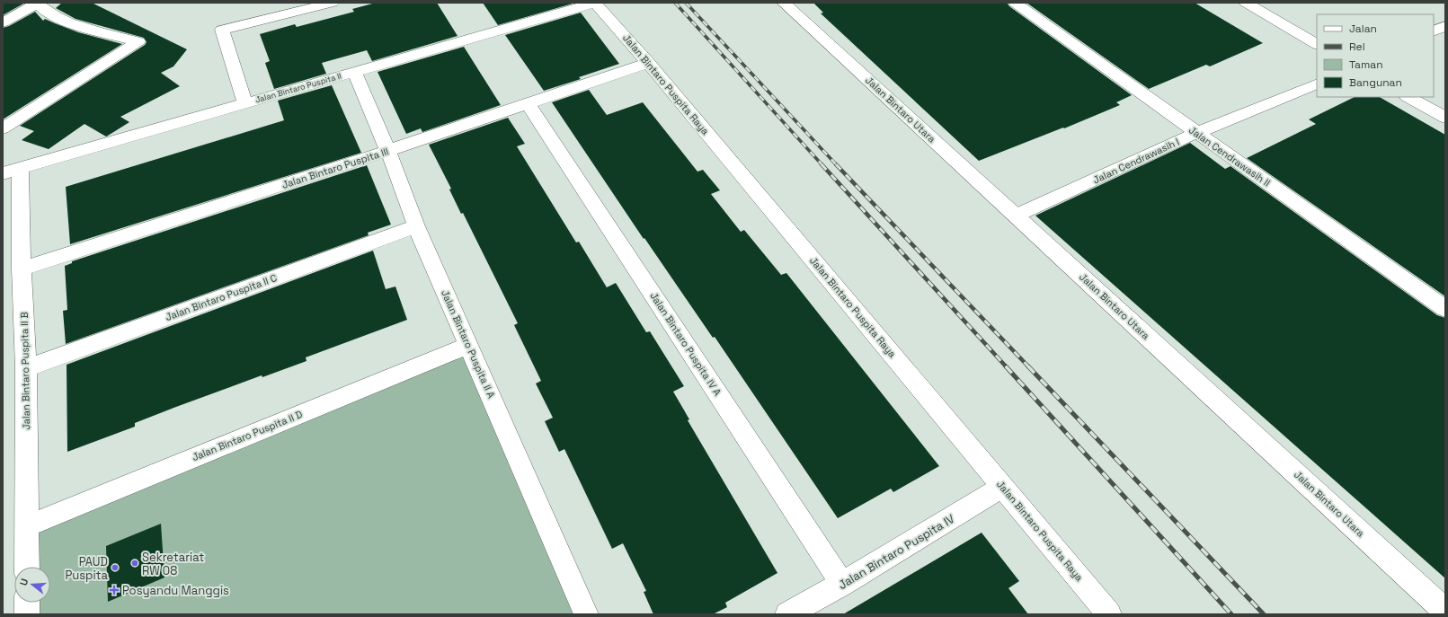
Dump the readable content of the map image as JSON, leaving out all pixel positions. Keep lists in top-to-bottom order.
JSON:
{
  "streets": {
    "street": [
      "Jalan Bintaro Puspita Raya",
      "Jalan Bintaro Puspita II",
      "Jalan Bintaro Utara",
      "Jalan Cendrawasih II",
      "Jalan Cendrawasih I",
      "Jalan Bintaro Puspita III",
      "Jalan Bintaro Puspita II C",
      "Jalan Bintaro Puspita II A",
      "Jalan Bintaro Puspita IV A",
      "Jalan Bintaro Puspita II B",
      "Jalan Bintaro Puspita II D",
      "Jalan Bintaro Puspita IV"
    ]
  },
  "crossings": [
    ["Jalan Bintaro Puspita Raya", "Jalan Bintaro Puspita II"],
    ["Jalan Bintaro Puspita Raya", "Jalan Bintaro Puspita III"],
    ["Jalan Bintaro Puspita Raya", "Jalan Bintaro Puspita IV"],
    ["Jalan Bintaro Puspita II", "Jalan Bintaro Puspita II A"],
    ["Jalan Bintaro Puspita II", "Jalan Bintaro Puspita II B"],
    ["Jalan Bintaro Utara", "Jalan Cendrawasih I"],
    ["Jalan Cendrawasih II", "Jalan Cendrawasih I"],
    ["Jalan Bintaro Puspita III", "Jalan Bintaro Puspita II A"],
    ["Jalan Bintaro Puspita III", "Jalan Bintaro Puspita IV A"],
    ["Jalan Bintaro Puspita III", "Jalan Bintaro Puspita II B"],
    ["Jalan Bintaro Puspita II C", "Jalan Bintaro Puspita II A"],
    ["Jalan Bintaro Puspita II C", "Jalan Bintaro Puspita II B"],
    ["Jalan Bintaro Puspita II A", "Jalan Bintaro Puspita II D"],
    ["Jalan Bintaro Puspita IV A", "Jalan Bintaro Puspita IV"],
    ["Jalan Bintaro Puspita II B", "Jalan Bintaro Puspita II D"]
  ],
  "places": {
    "other": ["Sekretariat RW 08", "PAUD Puspita"],
    "health": ["Posyandu Manggis"]
  },
  "legend": [
    "Jalan",
    "Rel",
    "Taman",
    "Bangunan"
  ],
  "north": "left"
}
